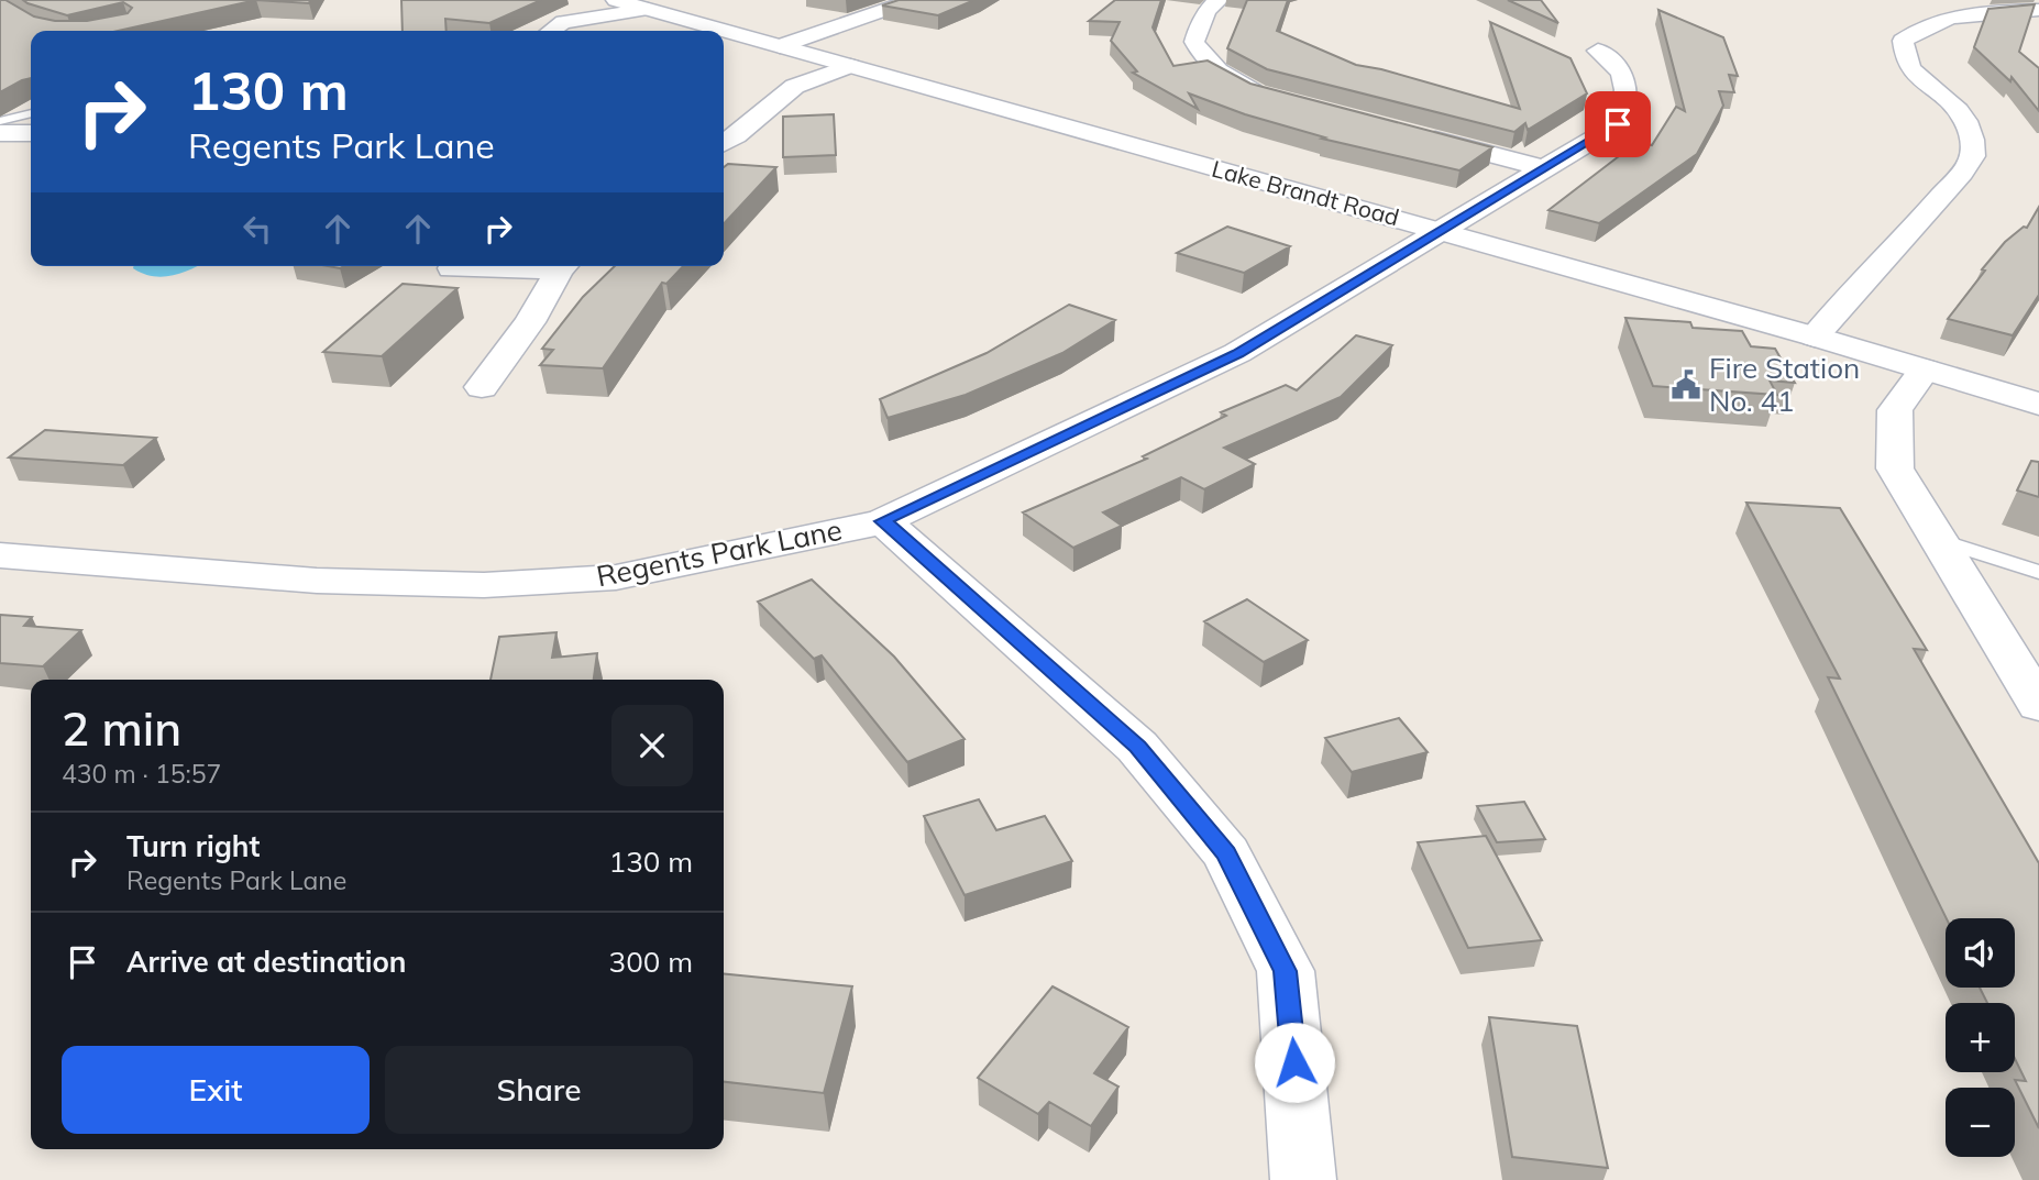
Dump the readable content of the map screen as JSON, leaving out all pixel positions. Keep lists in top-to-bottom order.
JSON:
{
  "streets": {
    "street": ["Lake Brandt Road", "Regents Park Lane"]
  },
  "crossings": [
    ["Lake Brandt Road", "Regents Park Lane"]
  ],
  "places": {
    "public building": ["Fire Station No. 41"]
  },
  "page": {
    "turn": ["130 m", "Regents Park Lane"],
    "heading": ["2 min", "430 m · 15:57"],
    "list": [
      {
        "name": "Turn right",
        "note": "Regents Park Lane",
        "value": "130 m"
      },
      {
        "name": "Arrive at destination",
        "value": "300 m"
      }
    ],
    "map_buttons": ["+", "−"],
    "buttons": ["Exit", "Share"]
  }
}
